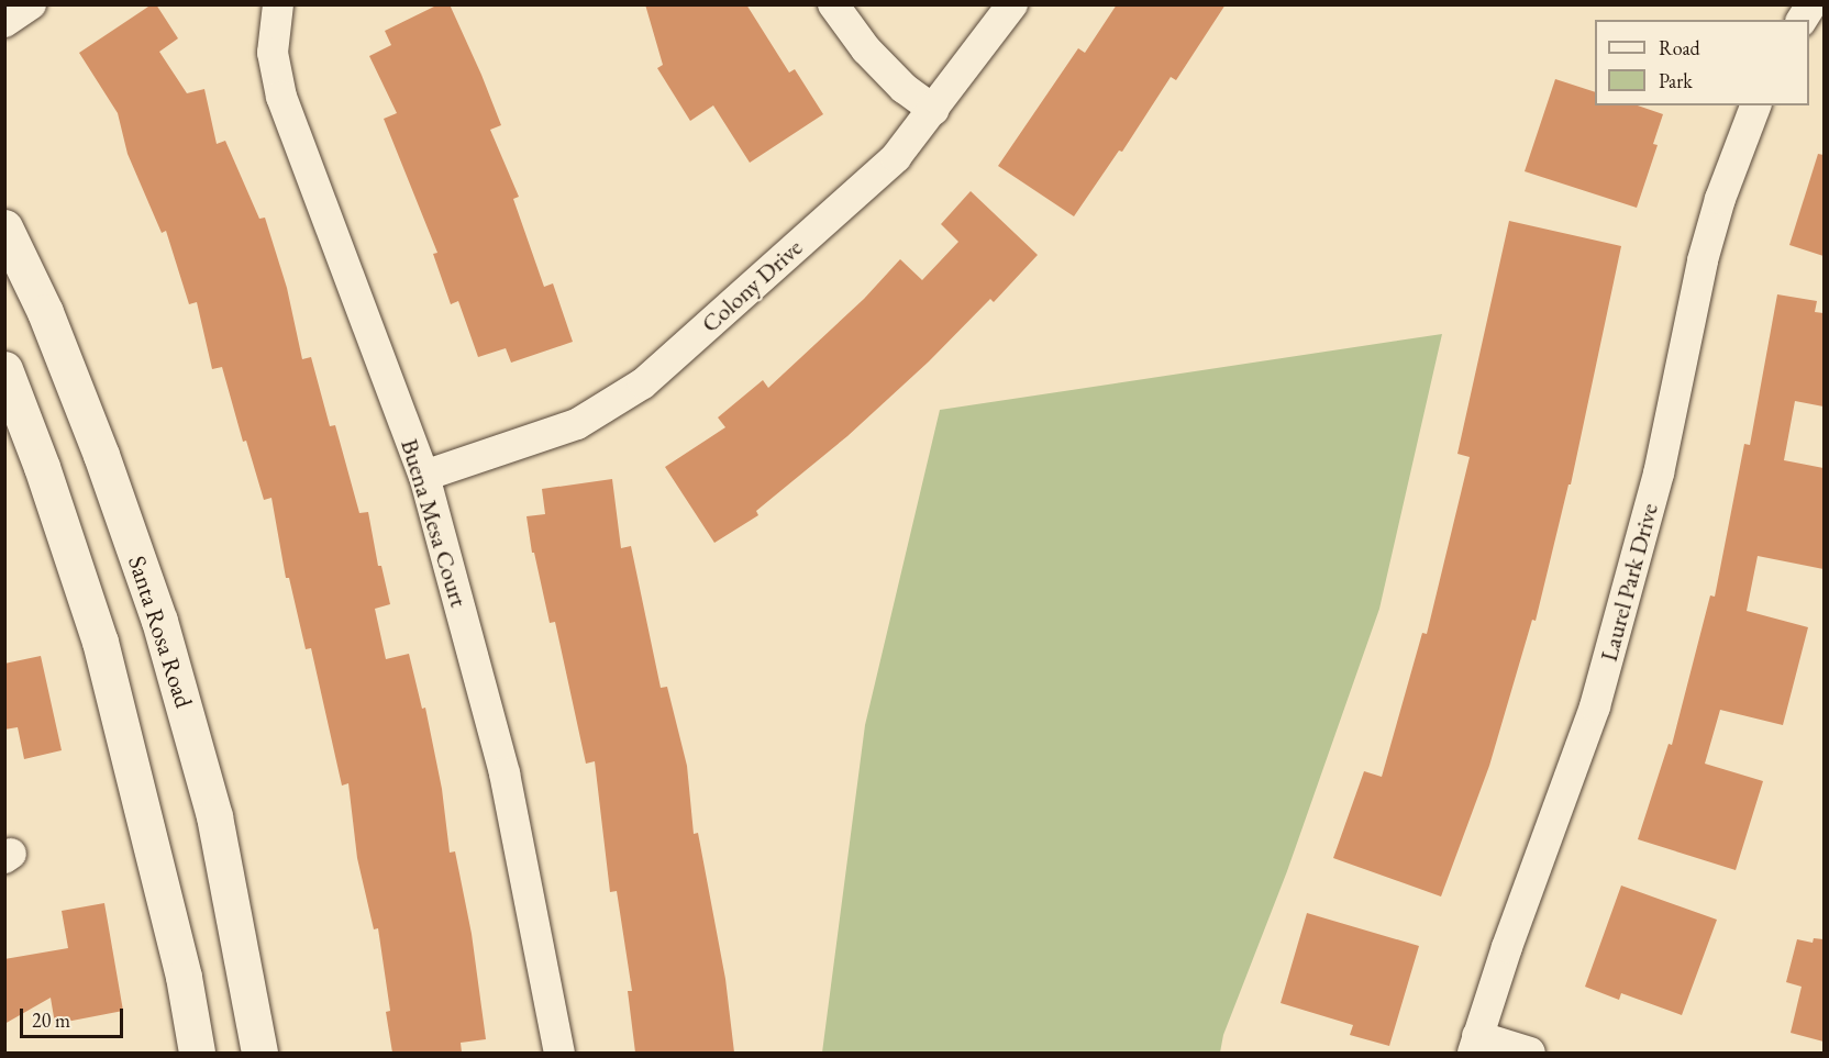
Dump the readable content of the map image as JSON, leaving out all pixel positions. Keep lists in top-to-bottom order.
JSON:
{
  "streets": {
    "main road": ["Santa Rosa Road"],
    "street": ["Colony Drive", "Buena Mesa Court", "Laurel Park Drive"]
  },
  "crossings": [
    ["Colony Drive", "Buena Mesa Court"]
  ],
  "legend": ["Road", "Park"],
  "scale_bar": "20 m"
}
